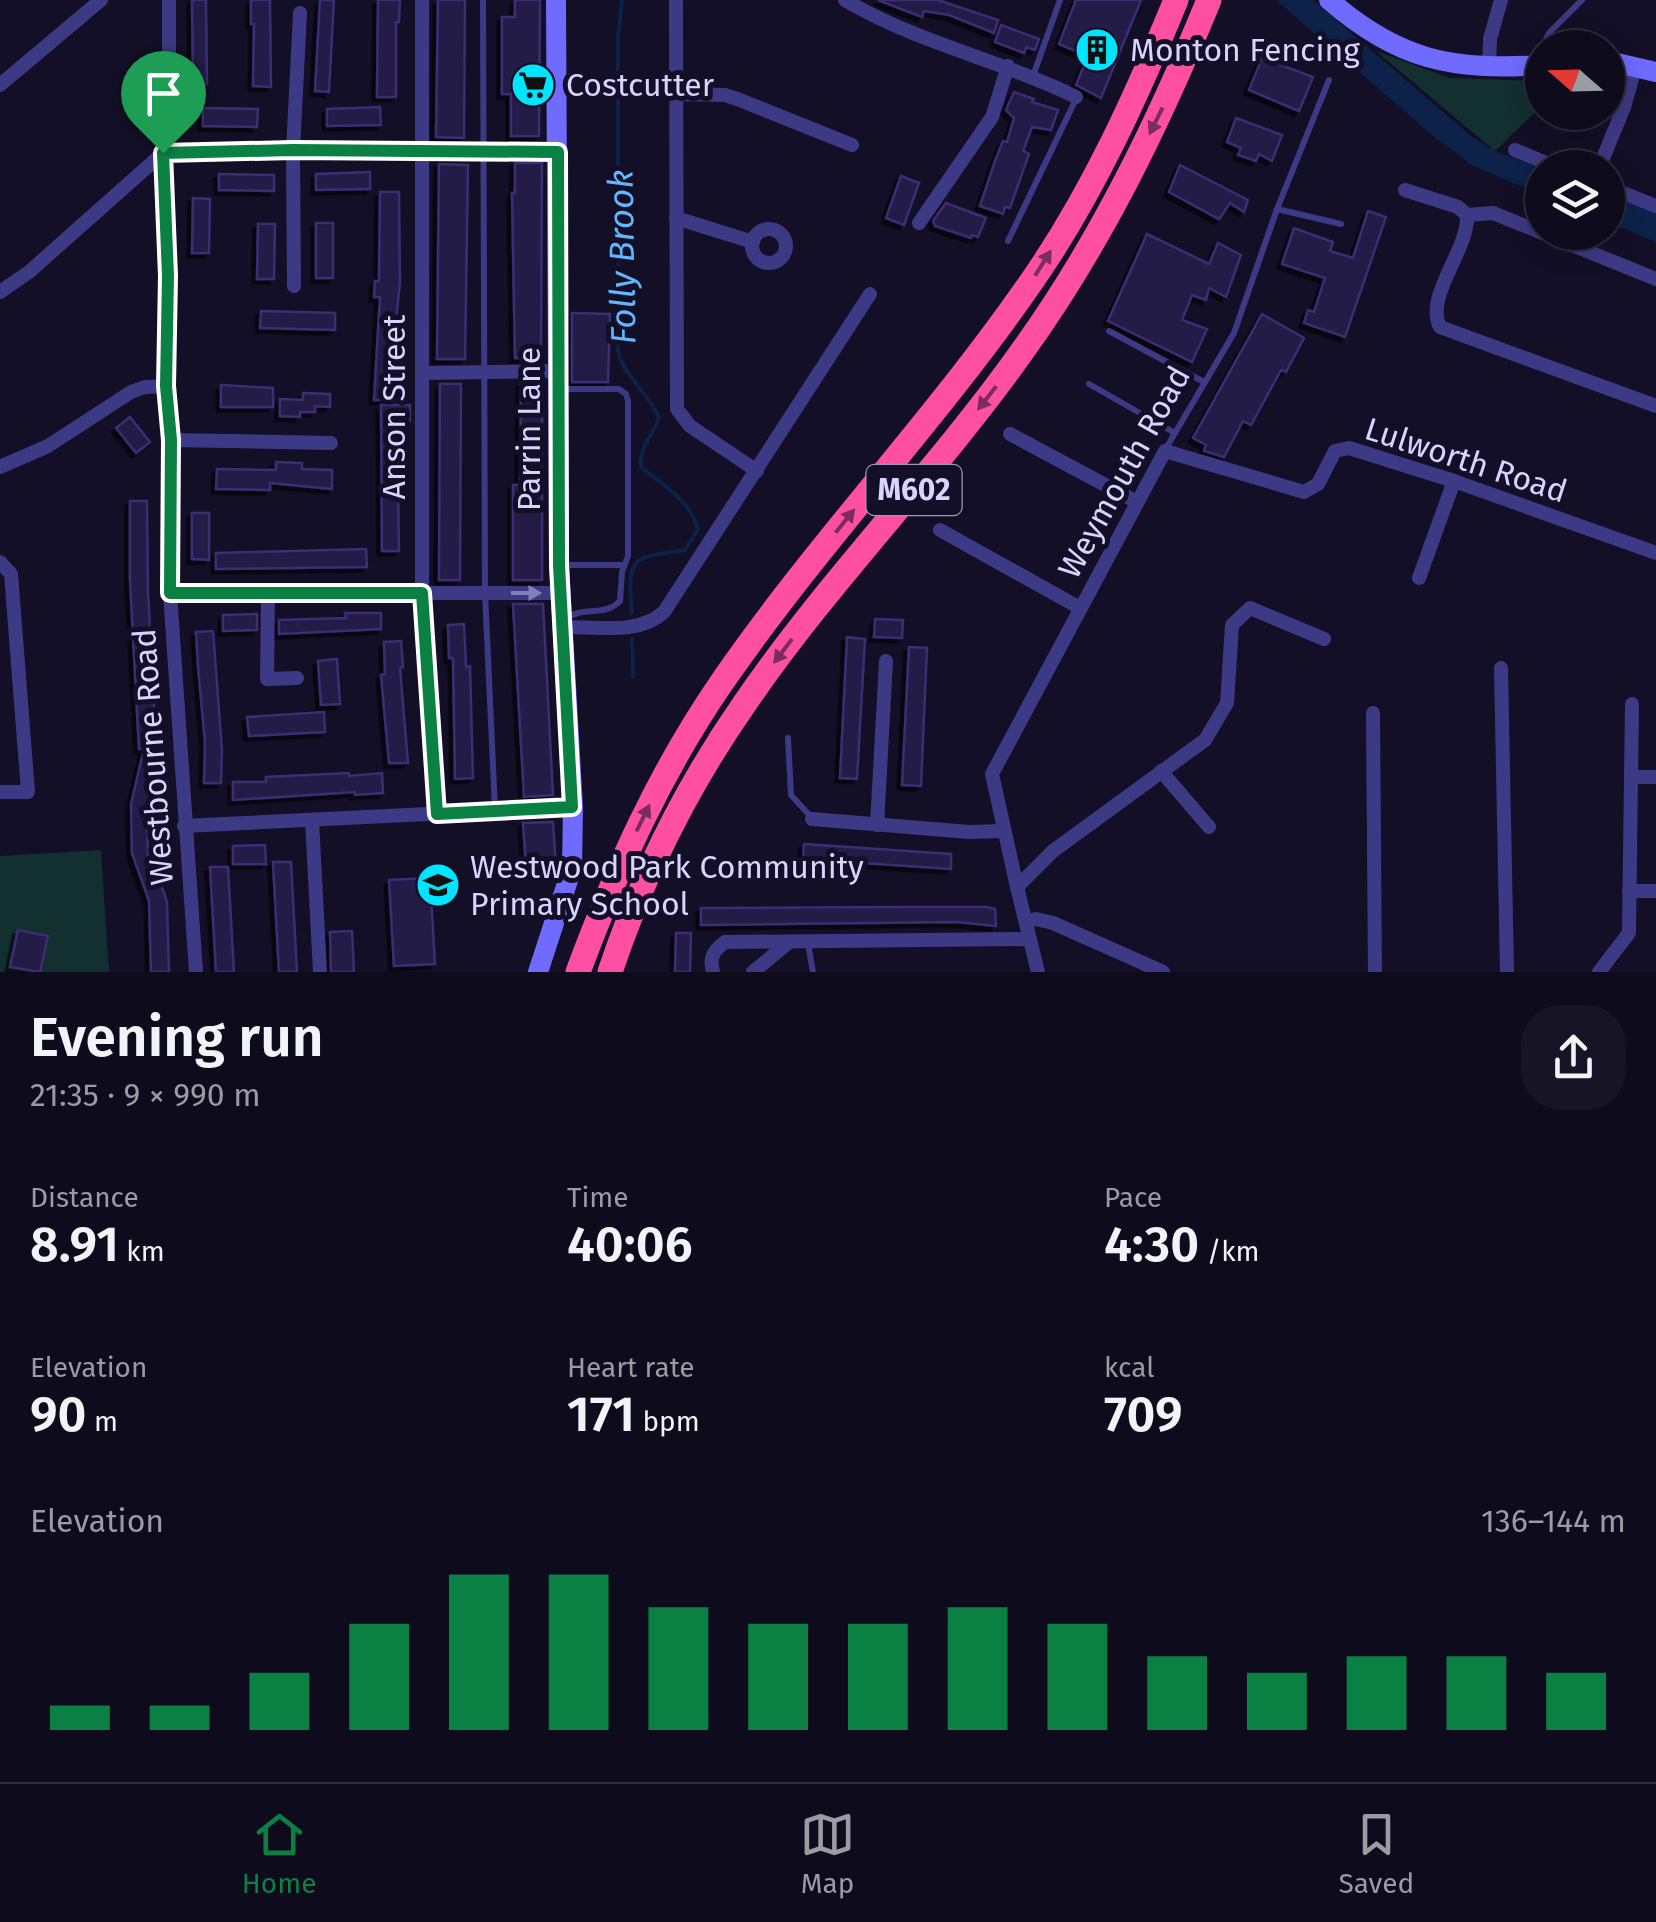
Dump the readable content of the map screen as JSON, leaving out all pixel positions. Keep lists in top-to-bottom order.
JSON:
{
  "streets": {
    "highway": ["M602"],
    "main road": ["Parrin Lane"],
    "street": [
      "Anson Street",
      "Lulworth Road",
      "Weymouth Road",
      "Westbourne Road"
    ]
  },
  "crossings": [
    ["Lulworth Road", "Weymouth Road"]
  ],
  "water": ["Folly Brook"],
  "places": {
    "building": ["Monton Fencing"],
    "supermarket": ["Costcutter"],
    "school or university": ["Westwood Park Community Primary School"]
  },
  "north": "left",
  "page": {
    "heading": ["Evening run", "21:35 · 9 × 990 m"],
    "stats": [
      ["Distance", "8.91 km"],
      ["Time", "40:06"],
      ["Pace", "4:30 /km"],
      ["Elevation", "90 m"],
      ["Heart rate", "171 bpm"],
      ["kcal", "709"]
    ],
    "chart": ["Elevation", "136–144 m"],
    "tabs": ["Home", "Map", "Saved"]
  }
}
